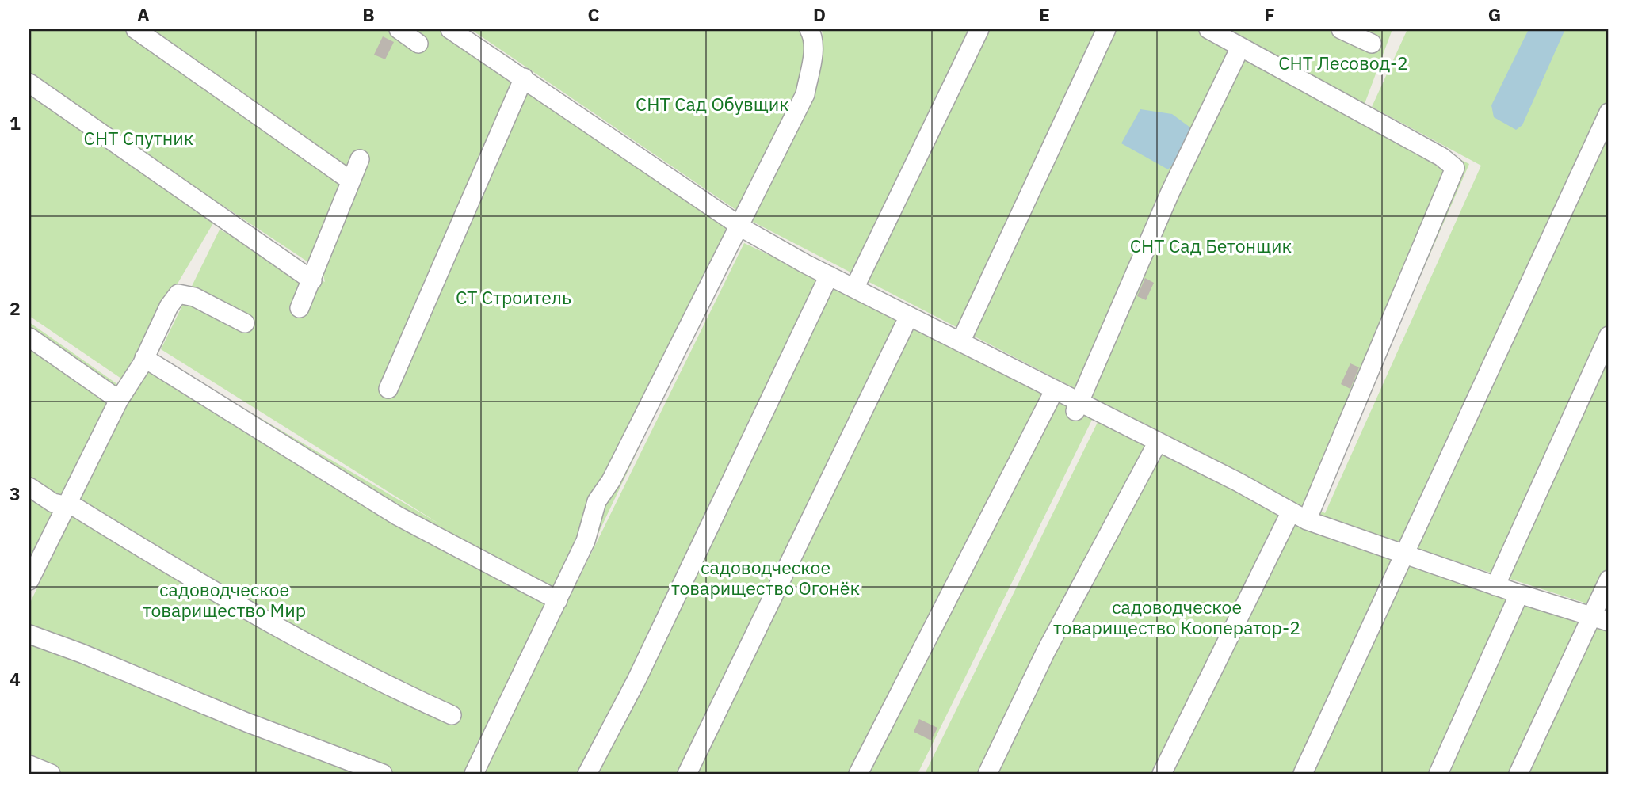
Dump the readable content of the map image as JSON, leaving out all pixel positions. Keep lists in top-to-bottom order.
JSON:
{
  "parks": [
    "СНТ Лесовод-2",
    "СНТ Сад Обувщик",
    "СНТ Спутник",
    "СНТ Сад Бетонщик",
    "СТ Строитель",
    "садоводческое товарищество Огонёк",
    "садоводческое товарищество Мир",
    "садоводческое товарищество Кооператор-2"
  ],
  "grid": {
    "columns": [
      "A",
      "B",
      "C",
      "D",
      "E",
      "F",
      "G"
    ],
    "rows": [
      "1",
      "2",
      "3",
      "4"
    ]
  }
}
